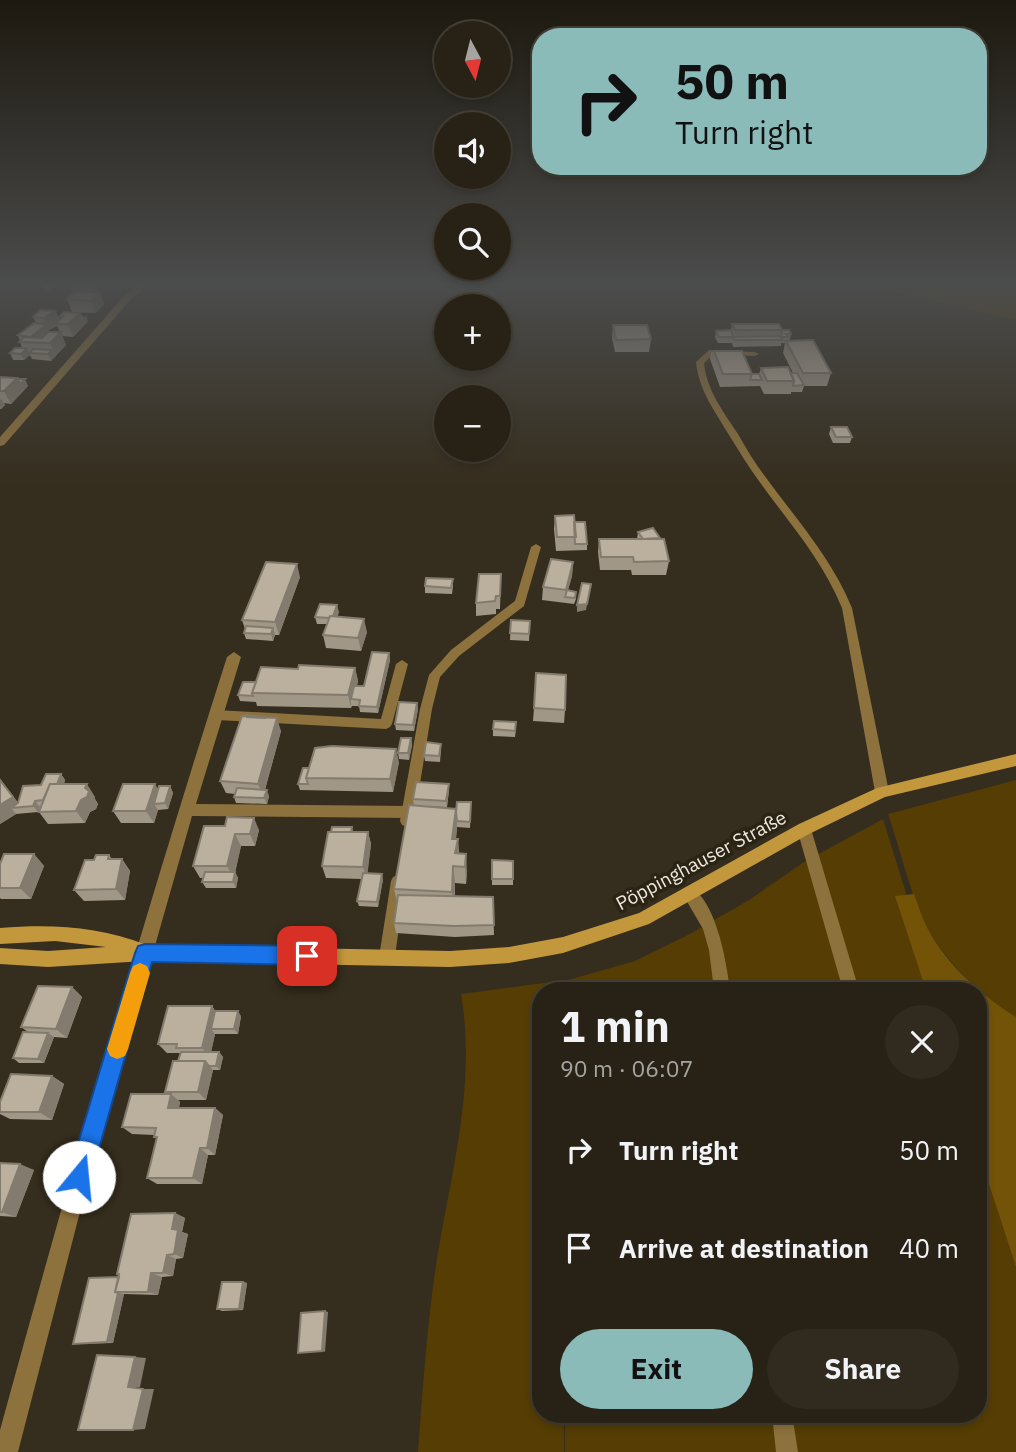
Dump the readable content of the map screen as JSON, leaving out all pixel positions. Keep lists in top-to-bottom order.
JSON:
{
  "streets": {
    "main road": ["Pöppinghauser Straße"]
  },
  "north": "bottom",
  "page": {
    "map_buttons": ["+", "−"],
    "turn": ["50 m", "Turn right"],
    "heading": ["1 min", "90 m · 06:07"],
    "list": [
      {
        "name": "Turn right",
        "value": "50 m"
      },
      {
        "name": "Arrive at destination",
        "value": "40 m"
      }
    ],
    "buttons": ["Exit", "Share"]
  }
}
